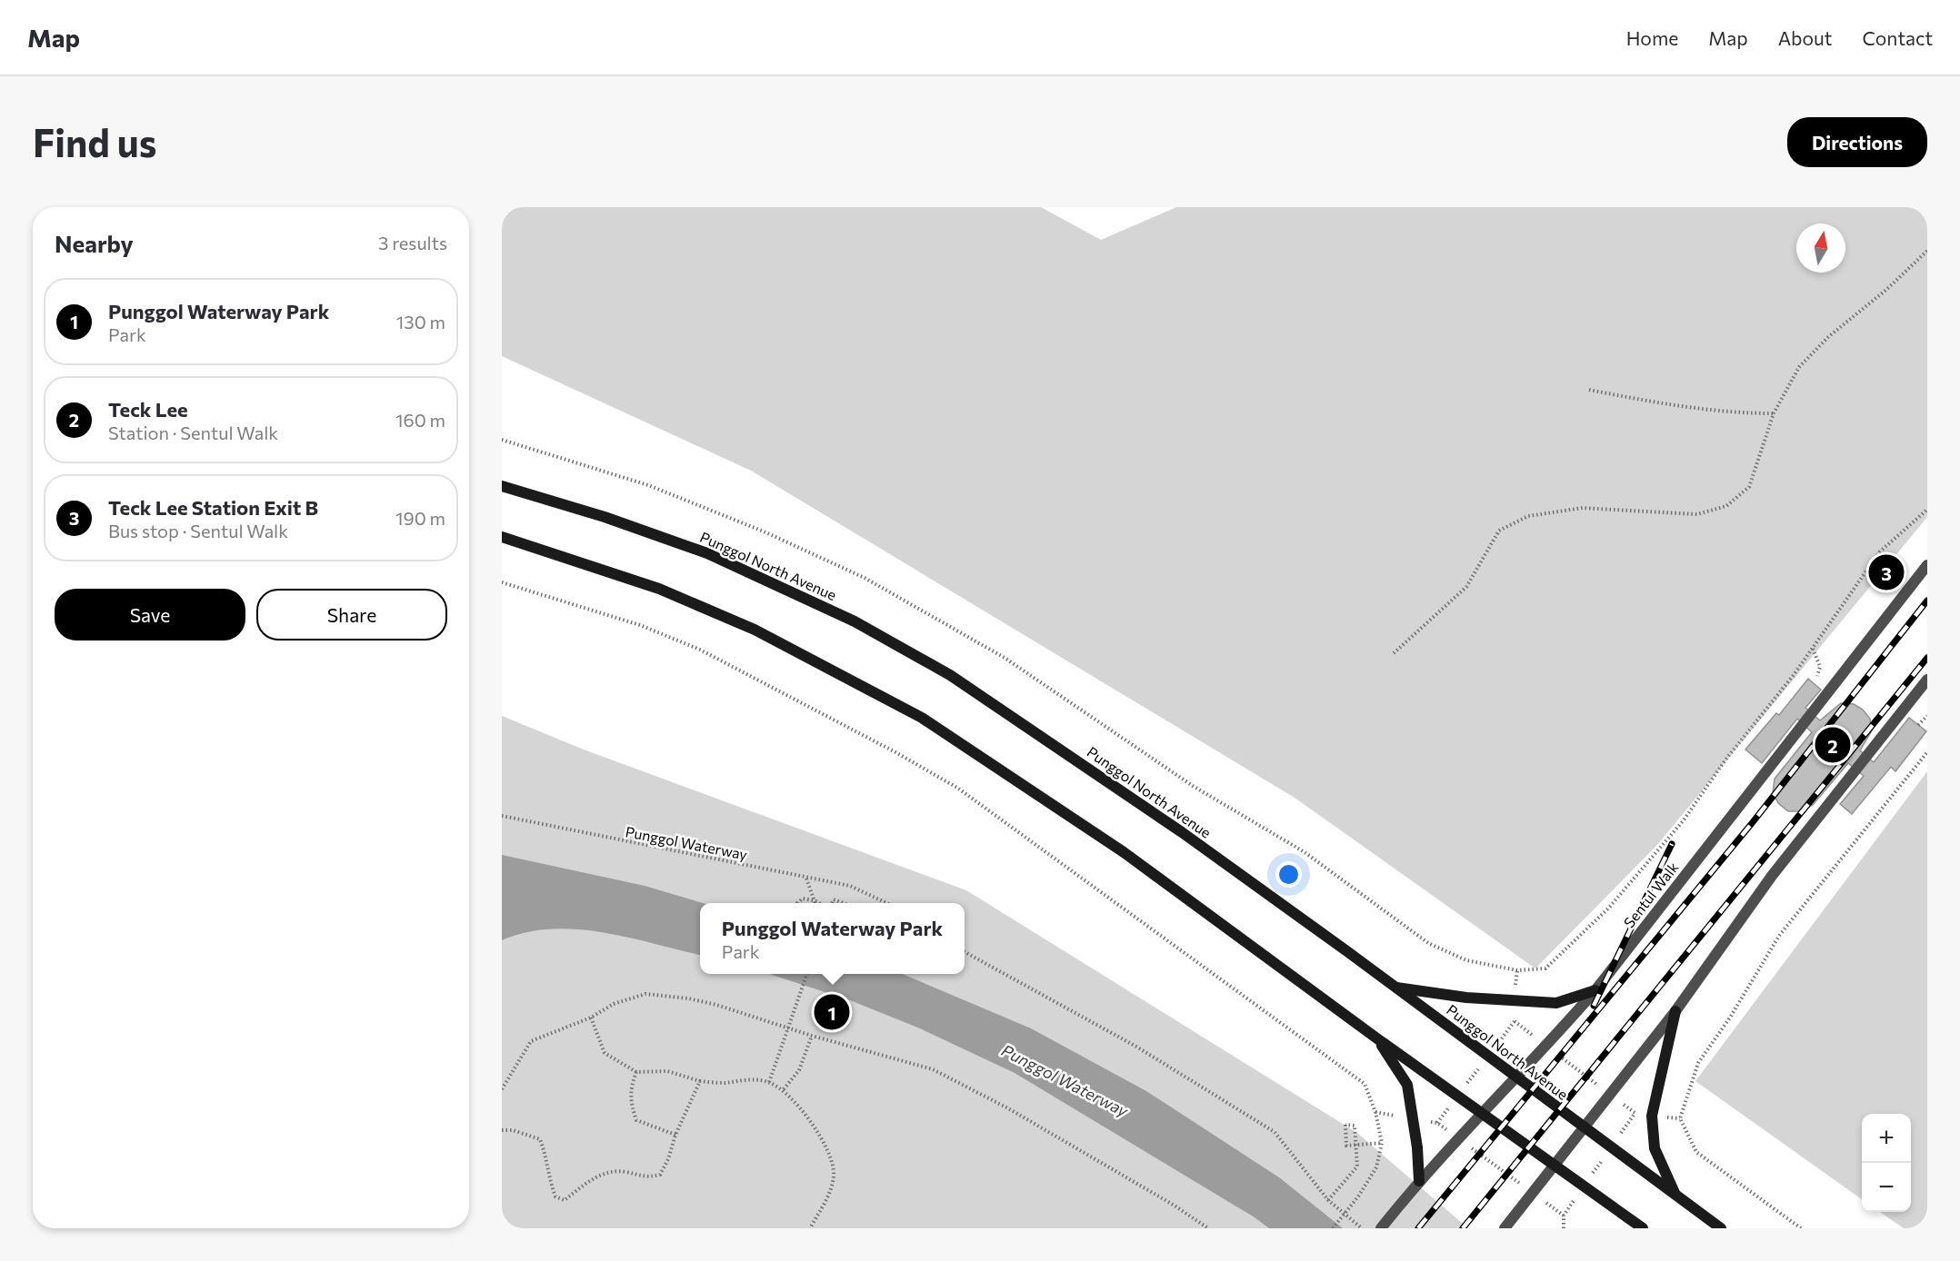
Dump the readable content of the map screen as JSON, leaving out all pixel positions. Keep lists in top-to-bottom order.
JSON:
{
  "streets": {
    "main road": ["Punggol North Avenue"],
    "street": ["Sentul Walk"],
    "path": ["Punggol Waterway"]
  },
  "crossings": [
    ["Punggol North Avenue", "Sentul Walk"]
  ],
  "water": ["Punggol Waterway"],
  "north": "top",
  "page": {
    "header": "Map",
    "nav": [
      "Home",
      "Map",
      "About",
      "Contact"
    ],
    "buttons": [
      "Directions",
      ["Save", "Share"]
    ],
    "title": "Find us",
    "heading": ["Nearby", "3 results"],
    "list": [
      {
        "mark": "1",
        "name": "Punggol Waterway Park",
        "note": "Park",
        "value": "130 m"
      },
      {
        "mark": "2",
        "name": "Teck Lee",
        "note": "Station · Sentul Walk",
        "value": "160 m"
      },
      {
        "mark": "3",
        "name": "Teck Lee Station Exit B",
        "note": "Bus stop · Sentul Walk",
        "value": "190 m"
      }
    ],
    "pins": ["3", "2", "1"],
    "popup": ["Punggol Waterway Park", "Park"],
    "map_buttons": ["+", "−"]
  }
}
